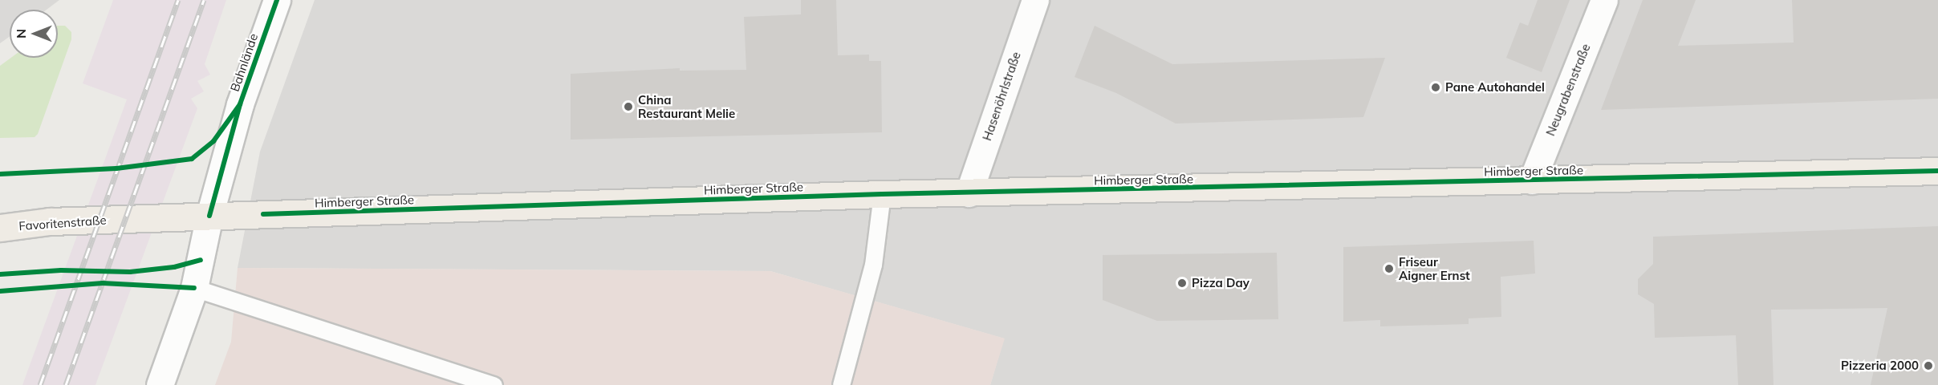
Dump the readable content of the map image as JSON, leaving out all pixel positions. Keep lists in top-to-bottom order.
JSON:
{
  "streets": {
    "main road": ["Himberger Straße", "Favoritenstraße"],
    "street": ["Bahnlände", "Neugrabenstraße", "Hasenöhrlstraße"]
  },
  "crossings": [
    ["Bahnlände", "Himberger Straße"],
    ["Neugrabenstraße", "Himberger Straße"],
    ["Hasenöhrlstraße", "Himberger Straße"],
    ["Himberger Straße", "Favoritenstraße"]
  ],
  "places": [
    "Pane Autohandel",
    "China Restaurant Melie",
    "Friseur Aigner Ernst",
    "Pizza Day",
    "Pizzeria 2000"
  ],
  "north": "left"
}
